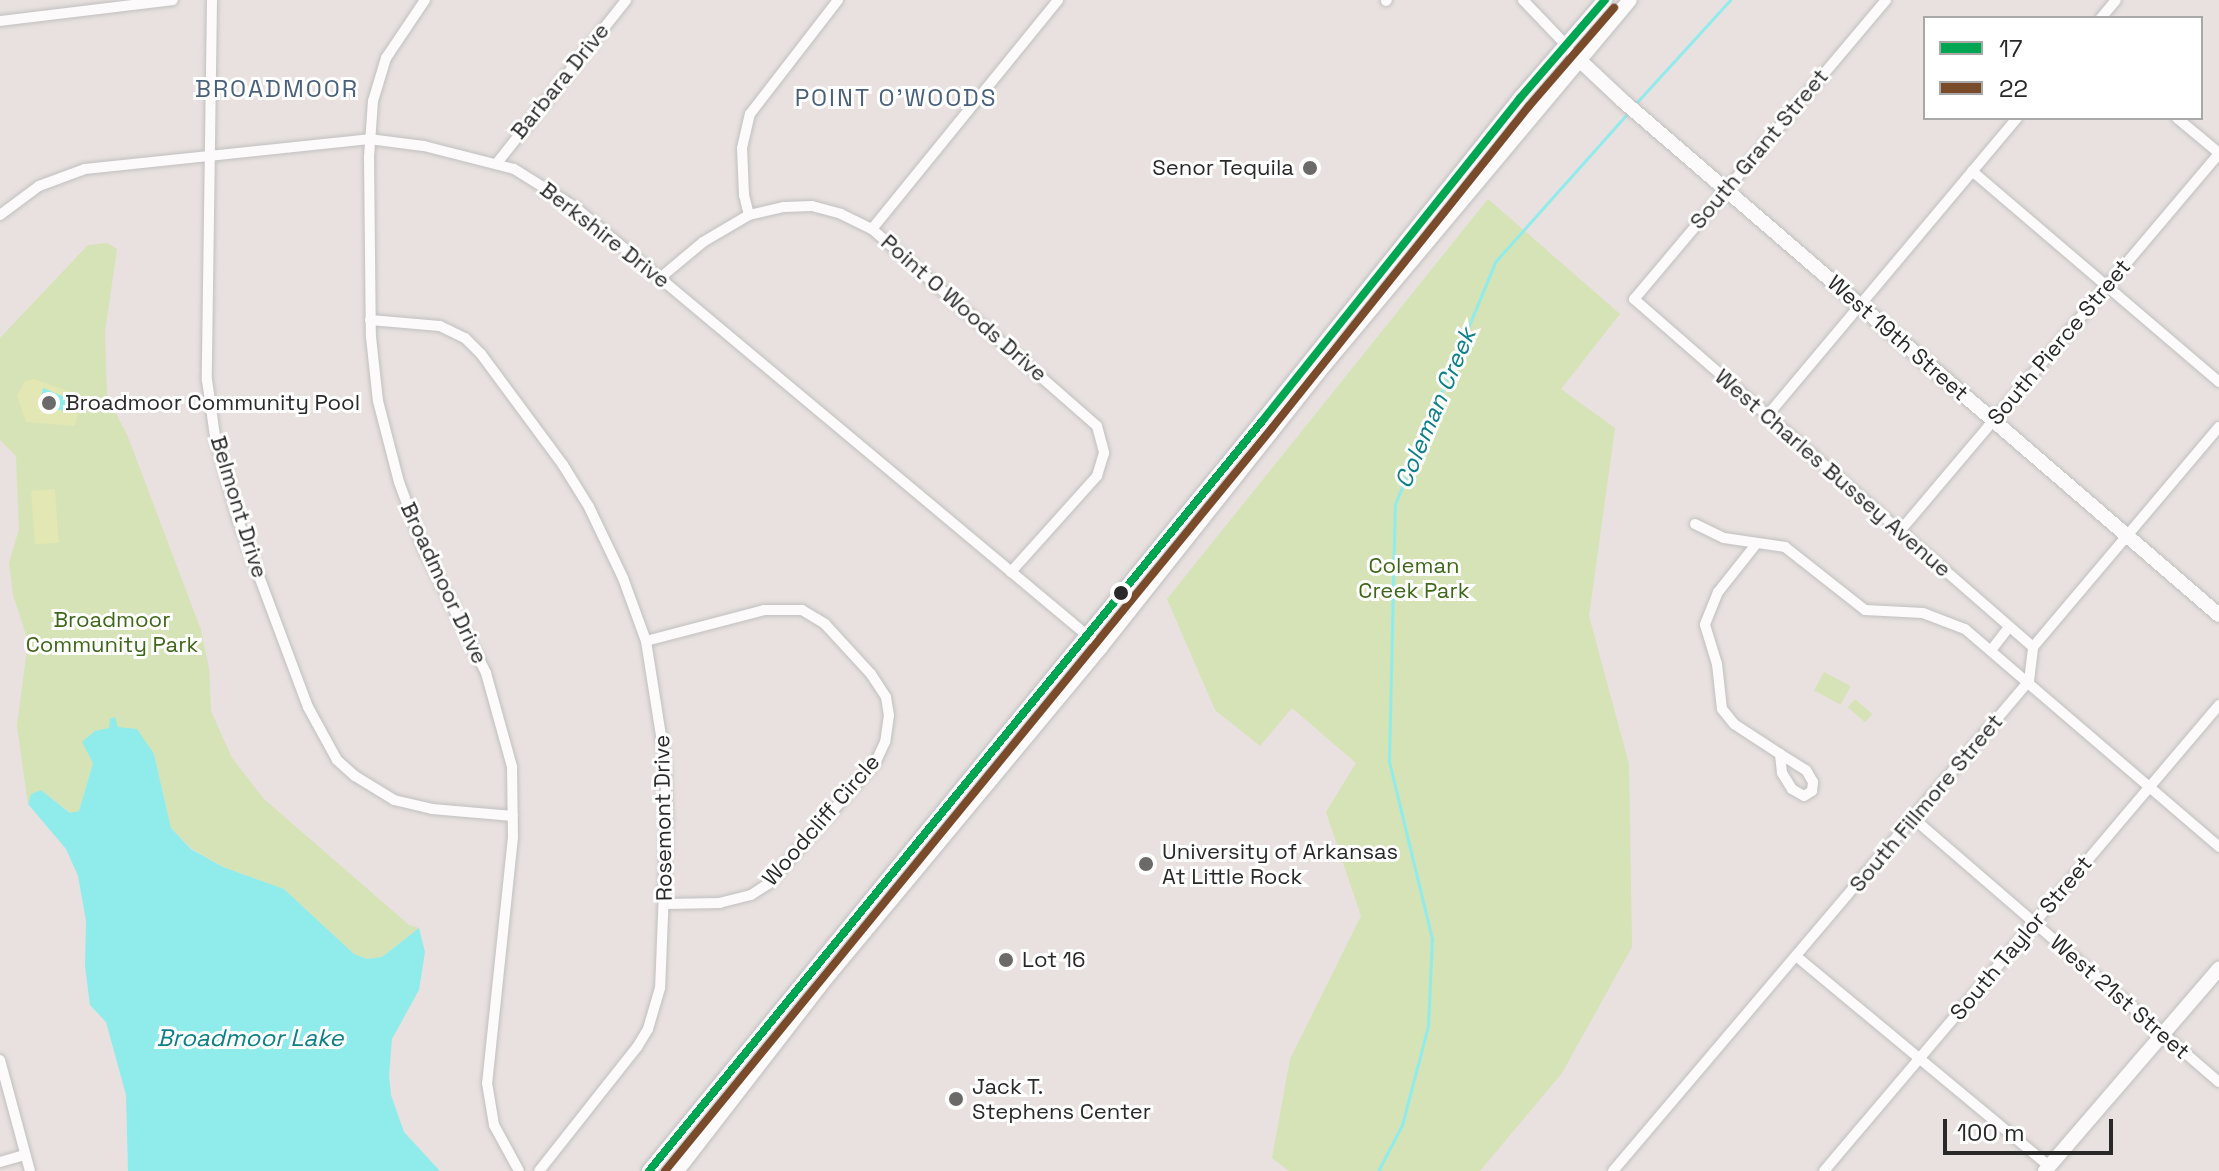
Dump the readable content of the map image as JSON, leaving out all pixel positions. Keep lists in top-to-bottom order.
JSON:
{
  "streets": {
    "main road": ["West 19th Street"],
    "street": [
      "Barbara Drive",
      "South Grant Street",
      "Berkshire Drive",
      "Point O Woods Drive",
      "South Pierce Street",
      "West Charles Bussey Avenue",
      "Belmont Drive",
      "Broadmoor Drive",
      "South Fillmore Street",
      "Rosemont Drive",
      "Woodcliff Circle",
      "South Taylor Street",
      "West 21st Street"
    ]
  },
  "crossings": [
    ["Barbara Drive", "Berkshire Drive"],
    ["South Grant Street", "West 19th Street"],
    ["South Grant Street", "West Charles Bussey Avenue"],
    ["Berkshire Drive", "Point O Woods Drive"],
    ["Berkshire Drive", "Belmont Drive"],
    ["Berkshire Drive", "Broadmoor Drive"],
    ["West 19th Street", "South Pierce Street"],
    ["South Pierce Street", "West Charles Bussey Avenue"],
    ["Belmont Drive", "Broadmoor Drive"],
    ["Broadmoor Drive", "Rosemont Drive"],
    ["South Fillmore Street", "West 21st Street"],
    ["Rosemont Drive", "Woodcliff Circle"],
    ["South Taylor Street", "West 21st Street"]
  ],
  "districts": ["BROADMOOR", "POINT O'WOODS"],
  "water": ["Coleman Creek", "Broadmoor Lake"],
  "parks": ["Coleman Creek Park", "Broadmoor Community Park"],
  "places": [
    "Senor Tequila",
    "Broadmoor Community Pool",
    "University of Arkansas At Little Rock",
    "Lot 16",
    "Jack T. Stephens Center"
  ],
  "lines": ["transit line 17", "transit line 22"],
  "legend": ["17", "22"],
  "scale_bar": "100 m"
}
